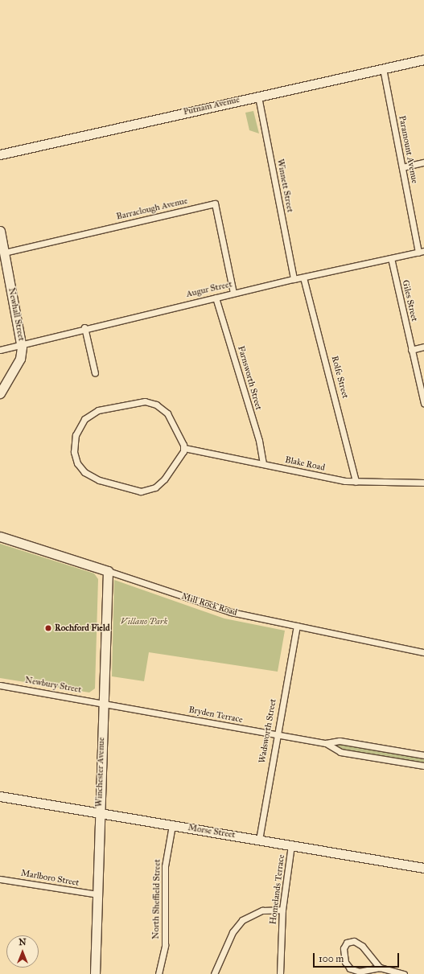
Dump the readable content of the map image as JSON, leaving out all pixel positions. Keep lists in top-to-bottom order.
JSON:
{
  "streets": {
    "main road": [
      "Putnam Avenue",
      "Newhall Street",
      "Mill Rock Road",
      "Winchester Avenue",
      "Morse Street"
    ],
    "street": [
      "Paramount Avenue",
      "Winnett Street",
      "Barraclough Avenue",
      "Augur Street",
      "Giles Street",
      "Rolfe Street",
      "Farnsworth Street",
      "Blake Road",
      "Newbury Street",
      "Bryden Terrace",
      "Wadsworth Street",
      "Marlboro Street",
      "Homelands Terrace",
      "North Sheffield Street"
    ]
  },
  "crossings": [
    ["Putnam Avenue", "Paramount Avenue"],
    ["Putnam Avenue", "Winnett Street"],
    ["Paramount Avenue", "Augur Street"],
    ["Winnett Street", "Augur Street"],
    ["Barraclough Avenue", "Augur Street"],
    ["Barraclough Avenue", "Newhall Street"],
    ["Augur Street", "Giles Street"],
    ["Augur Street", "Newhall Street"],
    ["Augur Street", "Rolfe Street"],
    ["Augur Street", "Farnsworth Street"],
    ["Rolfe Street", "Blake Road"],
    ["Farnsworth Street", "Blake Road"],
    ["Mill Rock Road", "Wadsworth Street"],
    ["Mill Rock Road", "Winchester Avenue"],
    ["Newbury Street", "Bryden Terrace"],
    ["Newbury Street", "Winchester Avenue"],
    ["Bryden Terrace", "Wadsworth Street"],
    ["Bryden Terrace", "Winchester Avenue"],
    ["Wadsworth Street", "Morse Street"],
    ["Winchester Avenue", "Morse Street"],
    ["Winchester Avenue", "Marlboro Street"],
    ["Morse Street", "Homelands Terrace"],
    ["Morse Street", "North Sheffield Street"]
  ],
  "parks": ["Villano Park"],
  "places": ["Rochford Field"],
  "scale_bar": "100 m",
  "north": "top"
}
